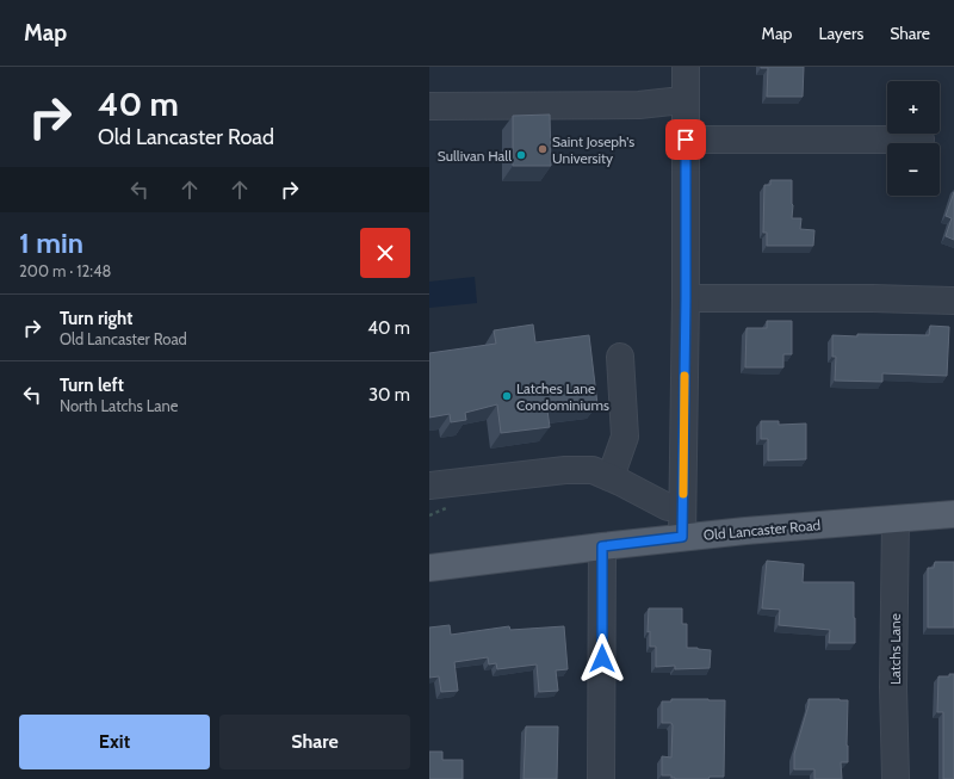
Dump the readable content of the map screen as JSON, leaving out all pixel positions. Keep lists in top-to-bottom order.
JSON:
{
  "streets": {
    "main road": ["Old Lancaster Road"],
    "street": ["Latchs Lane"]
  },
  "crossings": [
    ["Old Lancaster Road", "Latchs Lane"]
  ],
  "places": ["Saint Joseph's University", "Sullivan Hall", "Latches Lane Condominiums"],
  "page": {
    "header": "Map",
    "nav": ["Map", "Layers", "Share"],
    "turn": ["40 m", "Old Lancaster Road"],
    "map_buttons": ["+", "−"],
    "heading": ["1 min", "200 m · 12:48"],
    "list": [
      {
        "name": "Turn right",
        "note": "Old Lancaster Road",
        "value": "40 m"
      },
      {
        "name": "Turn left",
        "note": "North Latchs Lane",
        "value": "30 m"
      }
    ],
    "buttons": ["Exit", "Share"]
  }
}
